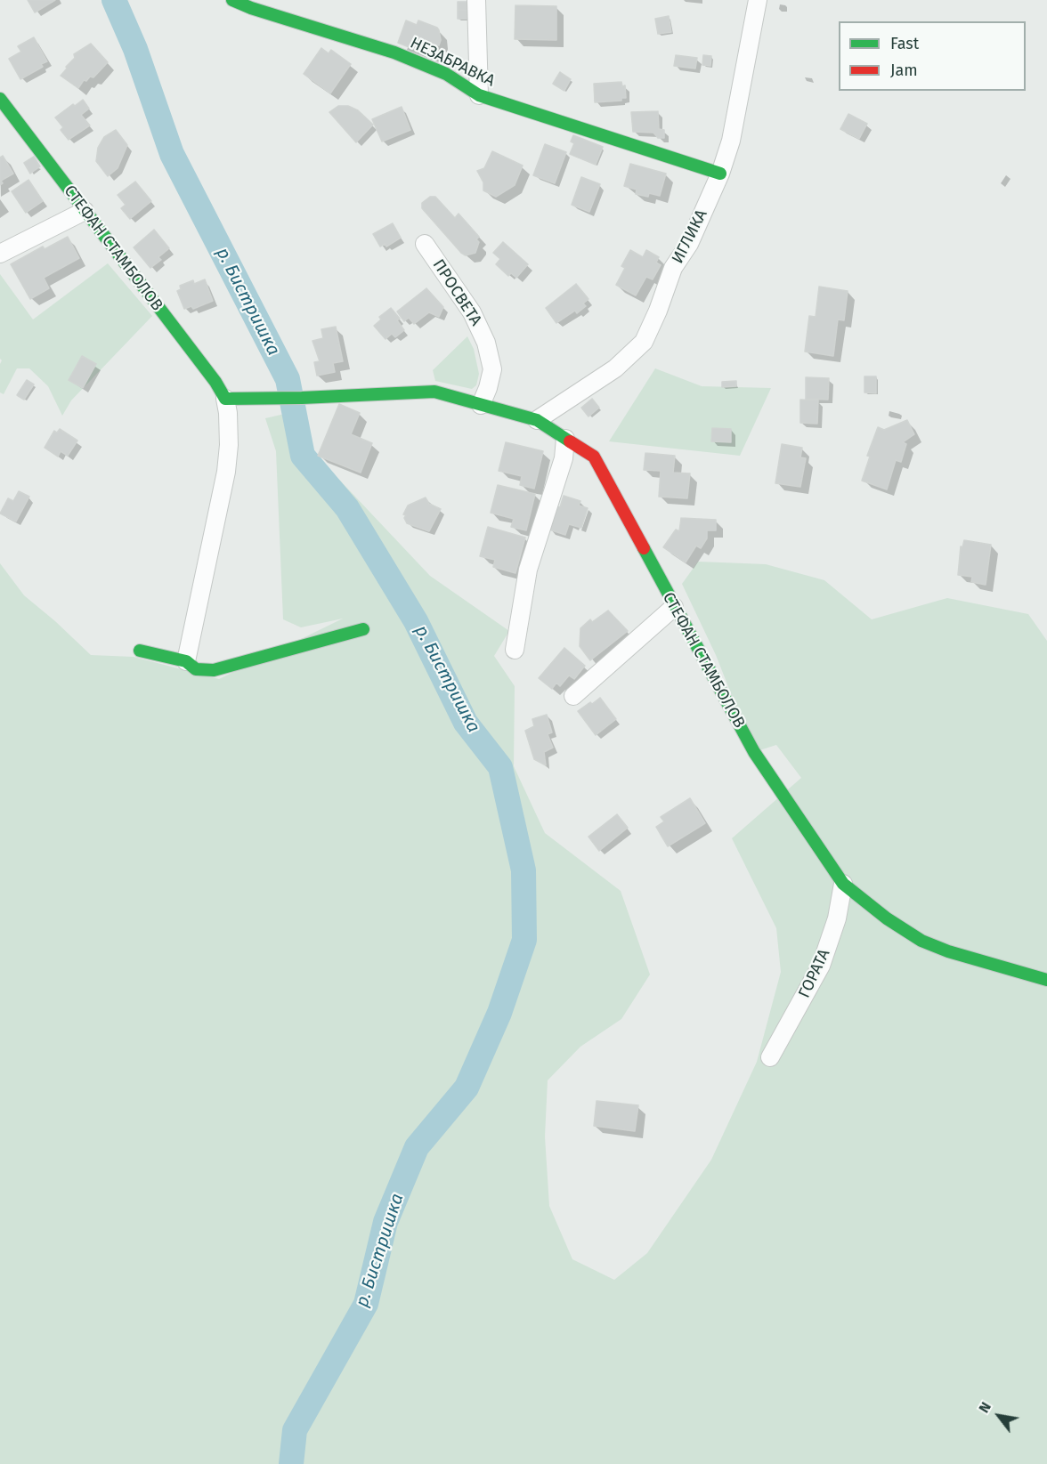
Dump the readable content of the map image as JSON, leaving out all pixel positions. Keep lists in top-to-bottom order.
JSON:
{
  "streets": {
    "street": [
      "НЕЗАБРАВКА",
      "ИГЛИКА",
      "СТЕФАН СТАМБОЛОВ",
      "ПРОСВЕТА",
      "ГОРАТА"
    ]
  },
  "crossings": [
    ["НЕЗАБРАВКА", "ИГЛИКА"],
    ["ИГЛИКА", "СТЕФАН СТАМБОЛОВ"],
    ["СТЕФАН СТАМБОЛОВ", "ПРОСВЕТА"],
    ["СТЕФАН СТАМБОЛОВ", "ГОРАТА"]
  ],
  "water": ["р. Бистришка"],
  "legend": ["Fast", "Jam"],
  "north": "top left"
}
